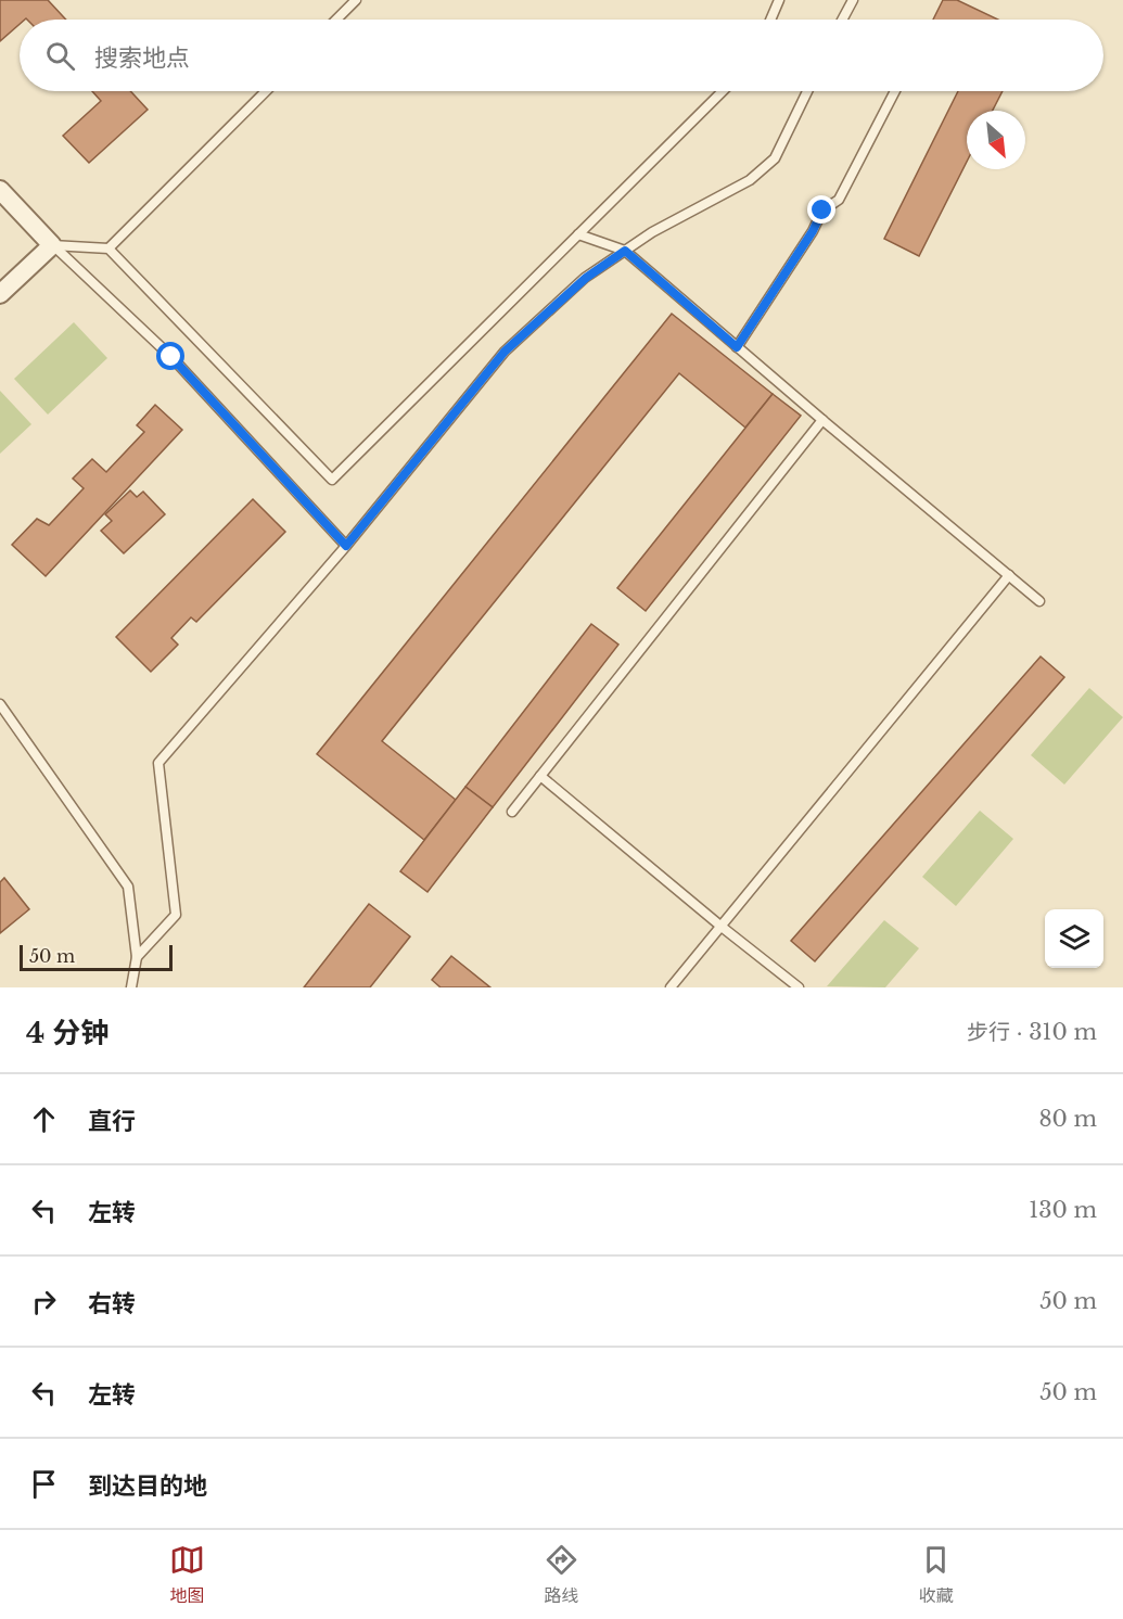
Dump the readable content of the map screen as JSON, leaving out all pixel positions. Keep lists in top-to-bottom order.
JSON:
{
  "scale_bar": "50 m",
  "north": "bottom right",
  "page": {
    "search": "搜索地点",
    "scale": "50 m",
    "heading": ["4 分钟", "步行 · 310 m"],
    "list": [
      ["直行", "80 m"],
      ["左转", "130 m"],
      ["右转", "50 m"],
      ["左转", "50 m"],
      "到达目的地"
    ],
    "nav": ["地图", "路线", "收藏"]
  }
}
